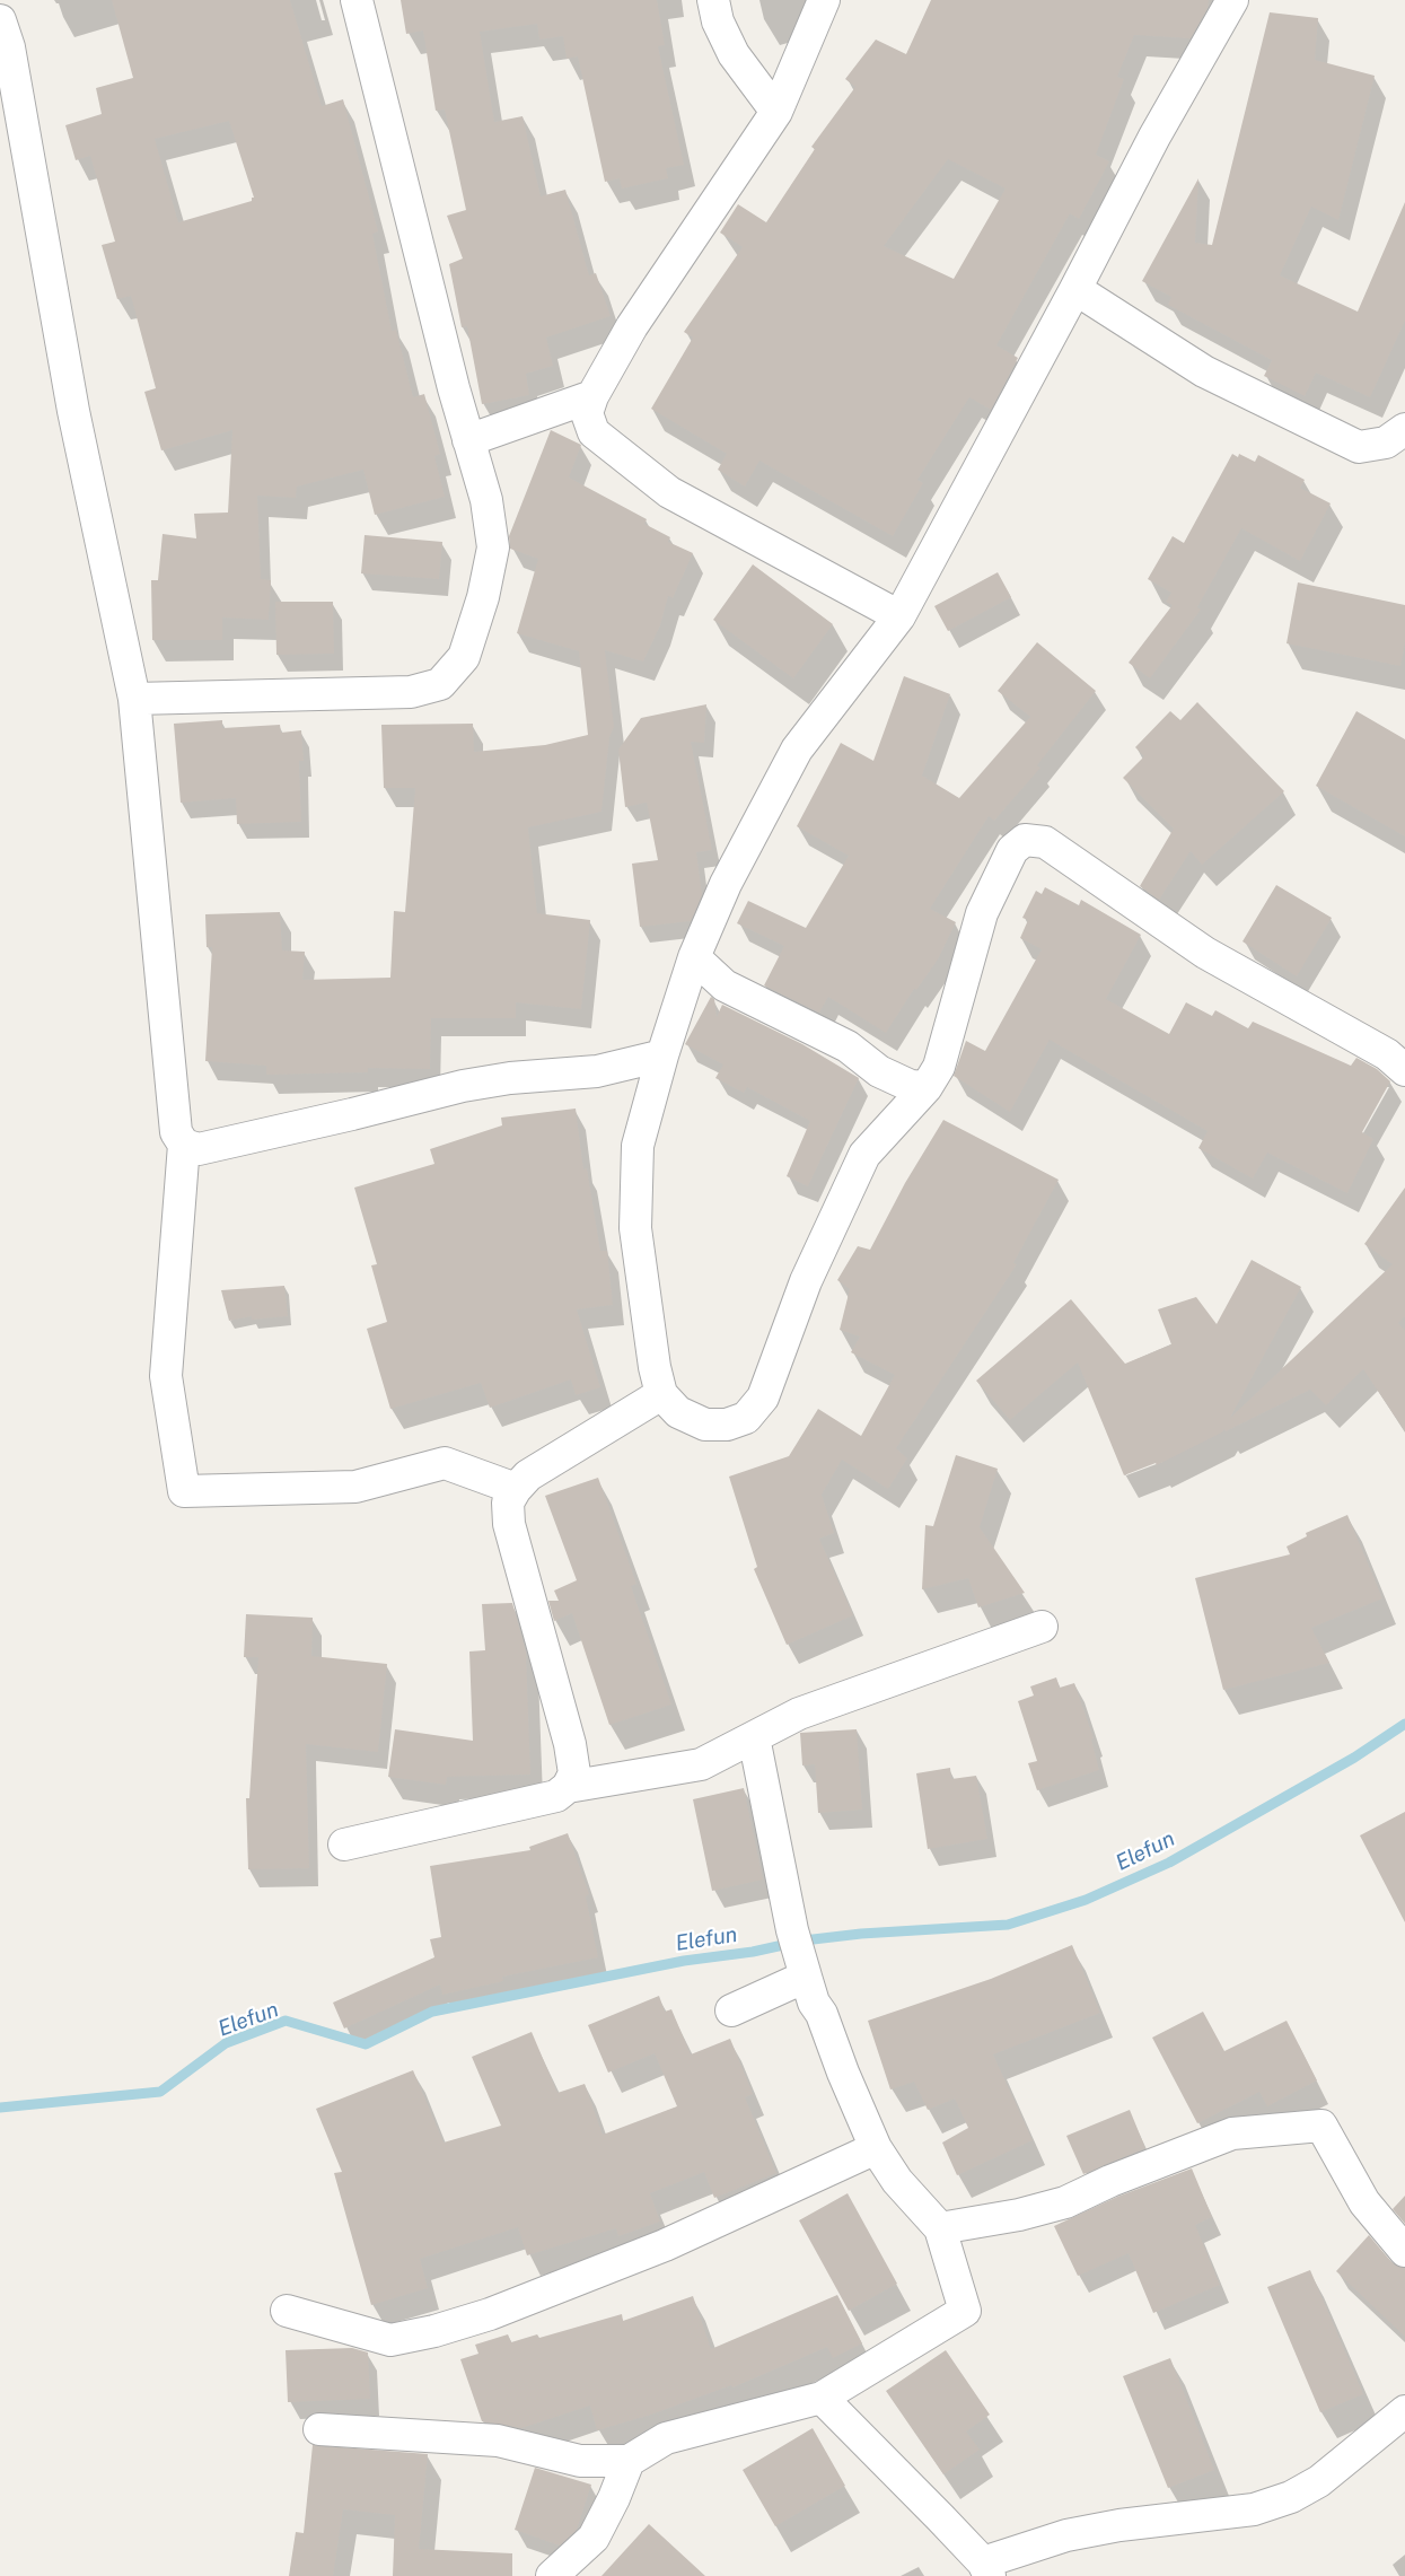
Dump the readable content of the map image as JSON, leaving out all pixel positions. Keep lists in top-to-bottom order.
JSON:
{
  "water": ["Elefun"]
}
